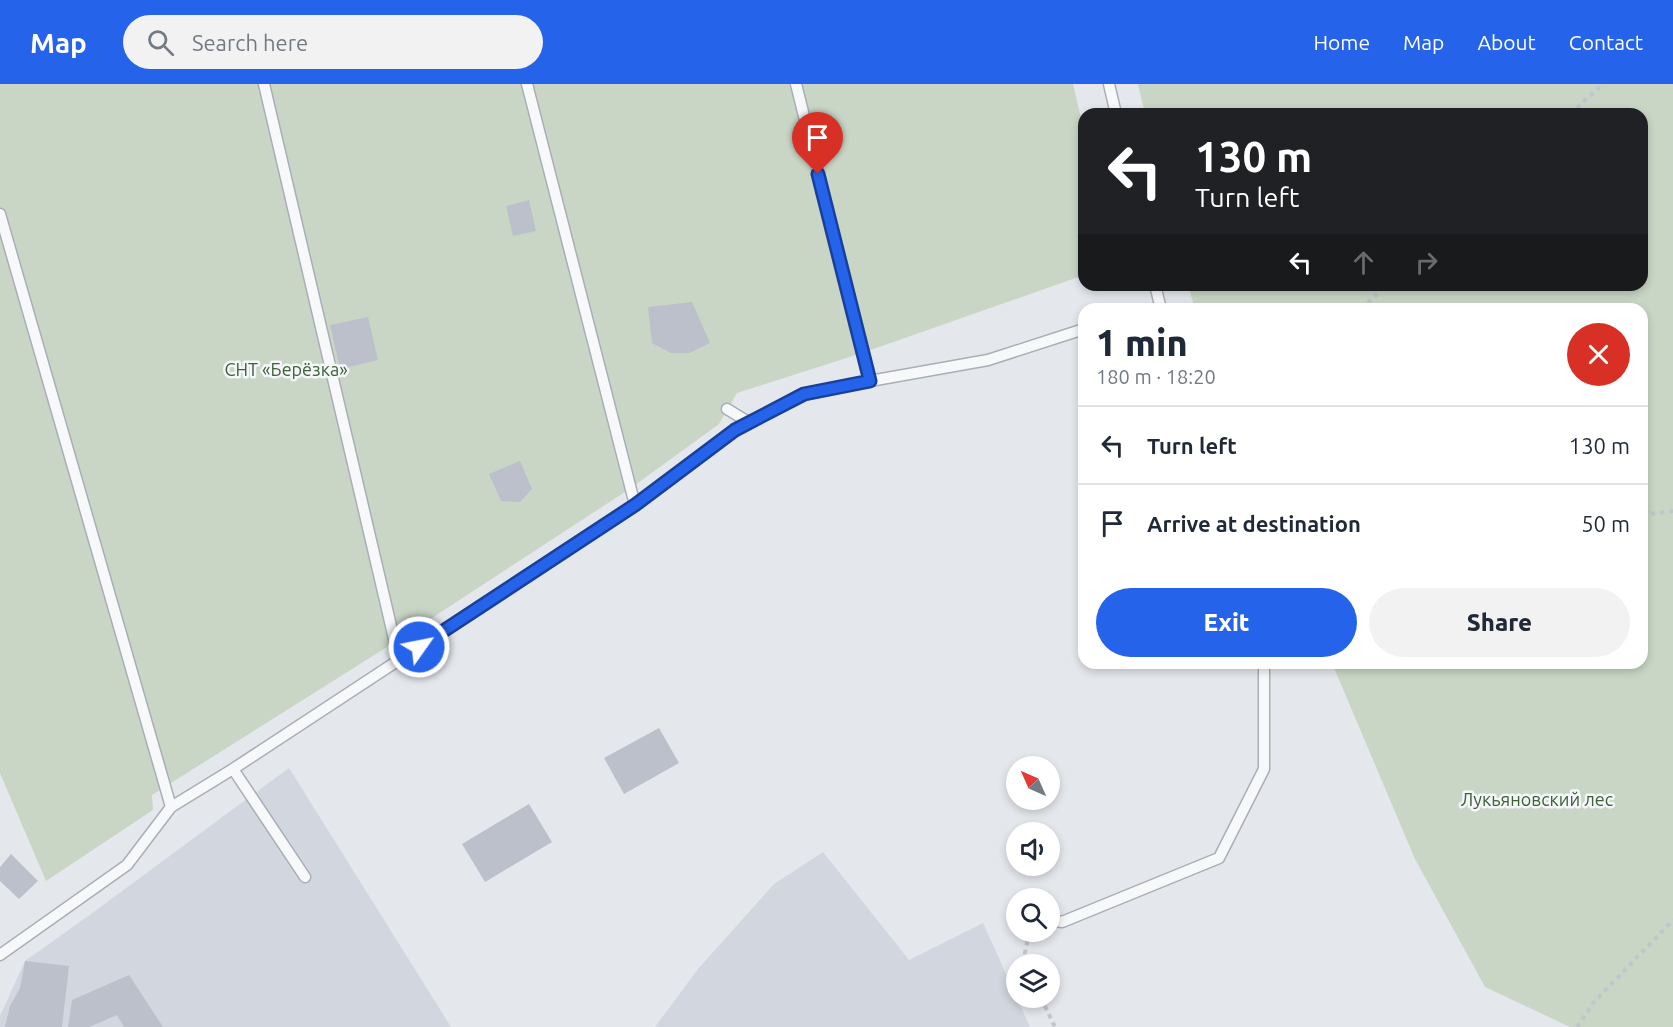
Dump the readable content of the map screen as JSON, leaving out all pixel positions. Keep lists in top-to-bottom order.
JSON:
{
  "parks": ["СНТ «Берёзка»", "Лукьяновский лес"],
  "north": "top left",
  "page": {
    "header": "Map",
    "search": "Search here",
    "nav": [
      "Home",
      "Map",
      "About",
      "Contact"
    ],
    "turn": ["130 m", "Turn left"],
    "heading": ["1 min", "180 m · 18:20"],
    "list": [
      {
        "name": "Turn left",
        "value": "130 m"
      },
      {
        "name": "Arrive at destination",
        "value": "50 m"
      }
    ],
    "buttons": ["Exit", "Share"]
  }
}
